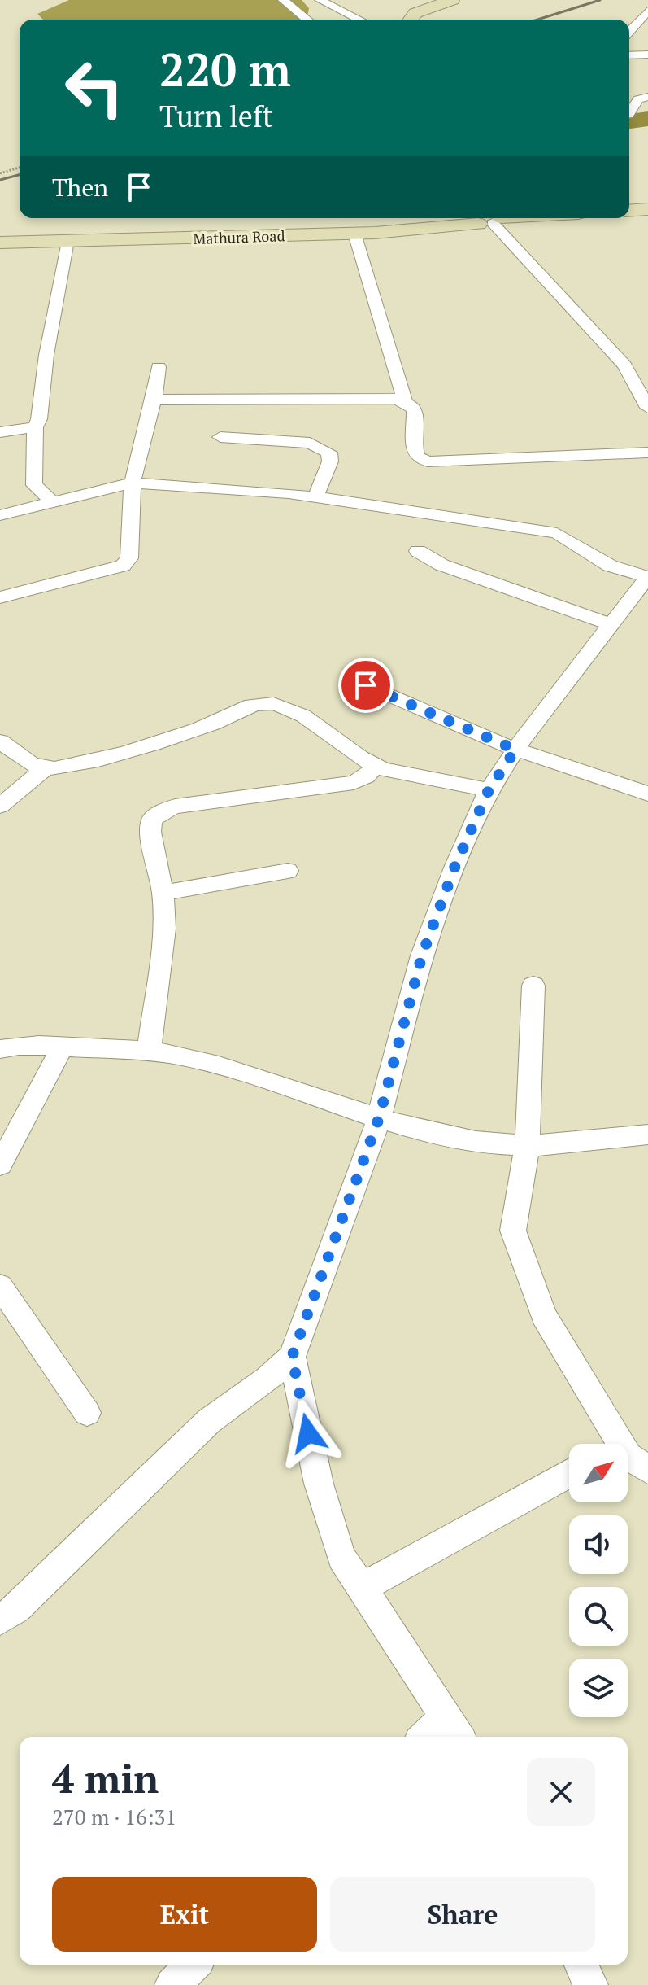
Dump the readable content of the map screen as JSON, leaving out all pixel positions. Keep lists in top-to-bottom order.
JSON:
{
  "streets": {
    "main road": ["Mathura Road"]
  },
  "north": "top right",
  "page": {
    "turn": ["220 m", "Turn left"],
    "then": "Then",
    "heading": ["4 min", "270 m · 16:31"],
    "buttons": ["Exit", "Share"]
  }
}
